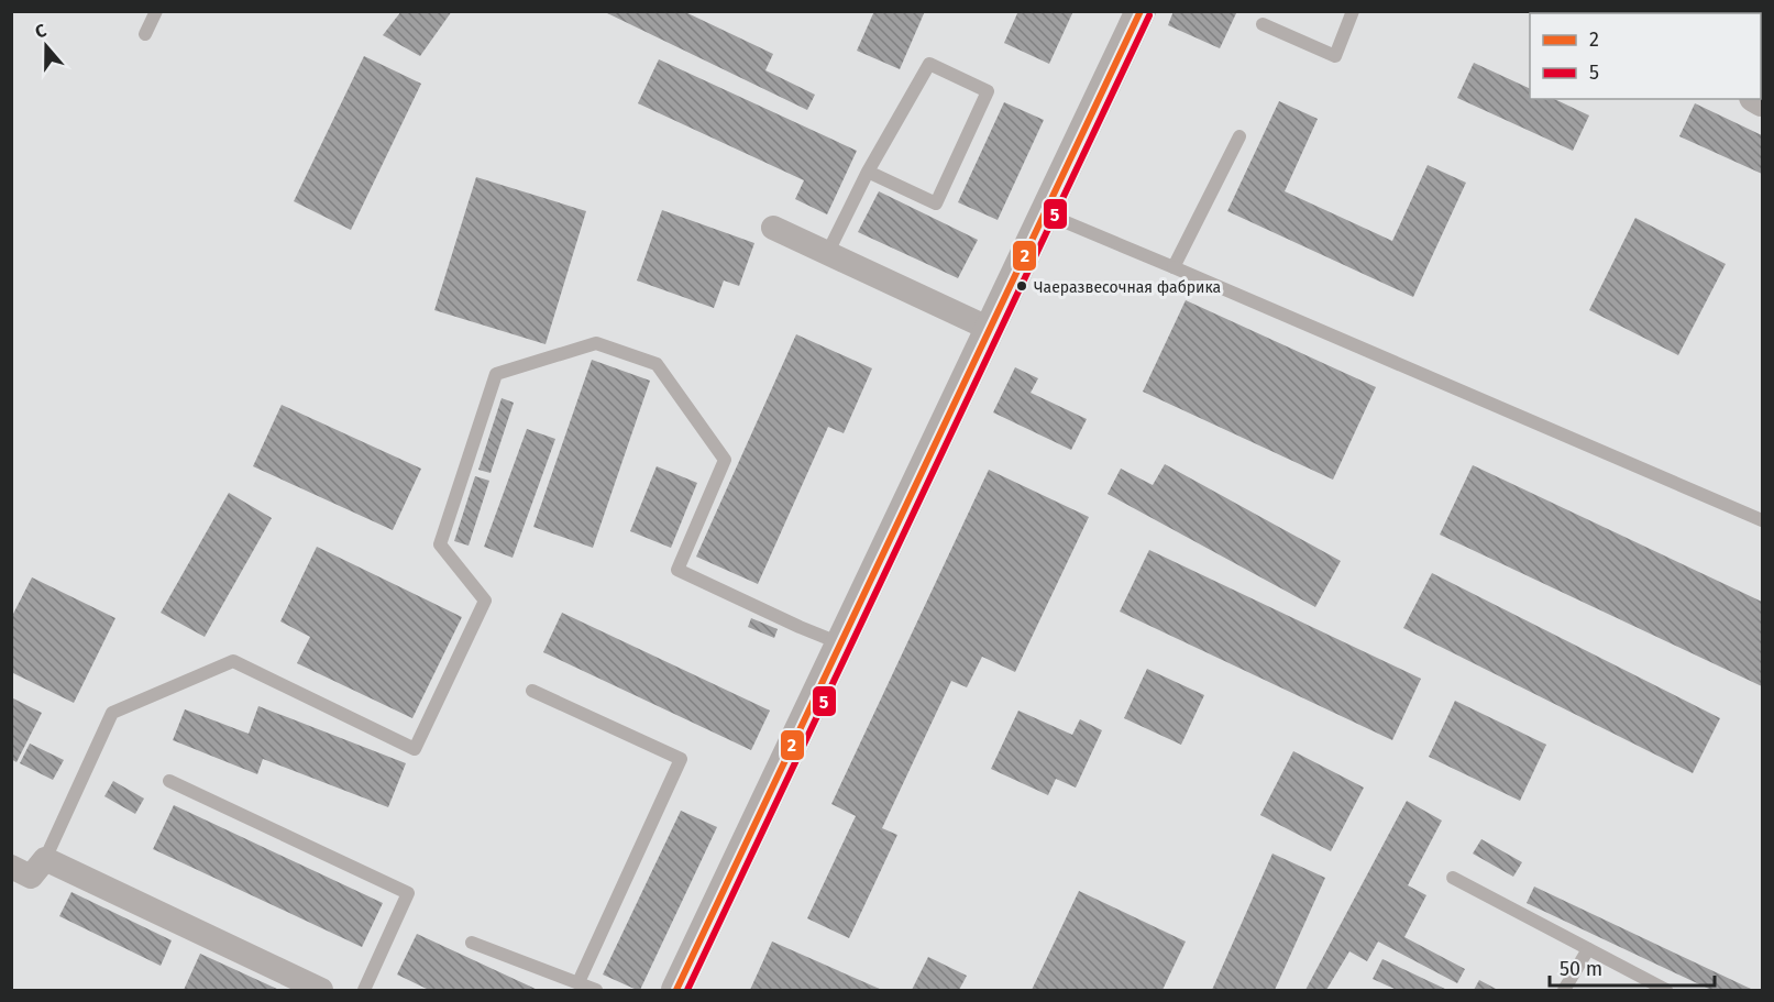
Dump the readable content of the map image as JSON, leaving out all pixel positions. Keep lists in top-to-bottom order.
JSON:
{
  "places": ["Чаеразвесочная фабрика"],
  "lines": ["transit line 2", "transit line 5"],
  "legend": ["2", "5"],
  "scale_bar": "50 m",
  "north": "top"
}
